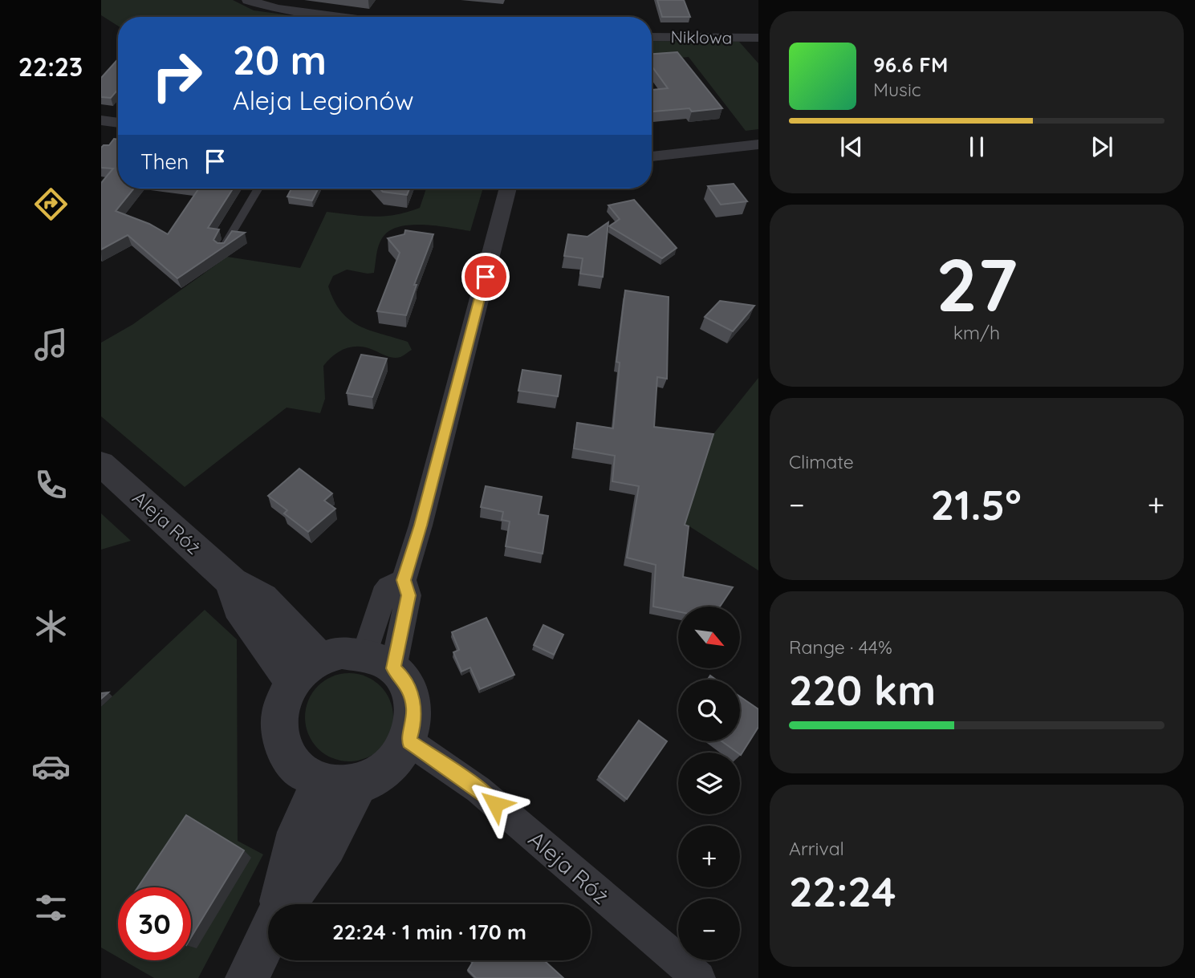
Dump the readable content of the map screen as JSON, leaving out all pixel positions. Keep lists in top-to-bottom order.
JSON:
{
  "streets": {
    "street": ["Niklowa", "Aleja Róż"]
  },
  "north": "bottom right",
  "page": {
    "tabs": "22:23",
    "turn": ["20 m", "Aleja Legionów"],
    "song": ["96.6 FM", "Music"],
    "then": "Then",
    "tile": [
      ["27", "km/h"],
      "Climate",
      ["Range · 44%", "220 km"],
      ["Arrival", "22:24"]
    ],
    "heat": ["−", "21.5°", "+"],
    "map_buttons": ["+", "−"],
    "limit": "30",
    "trip": "22:24 · 1 min · 170 m"
  }
}
